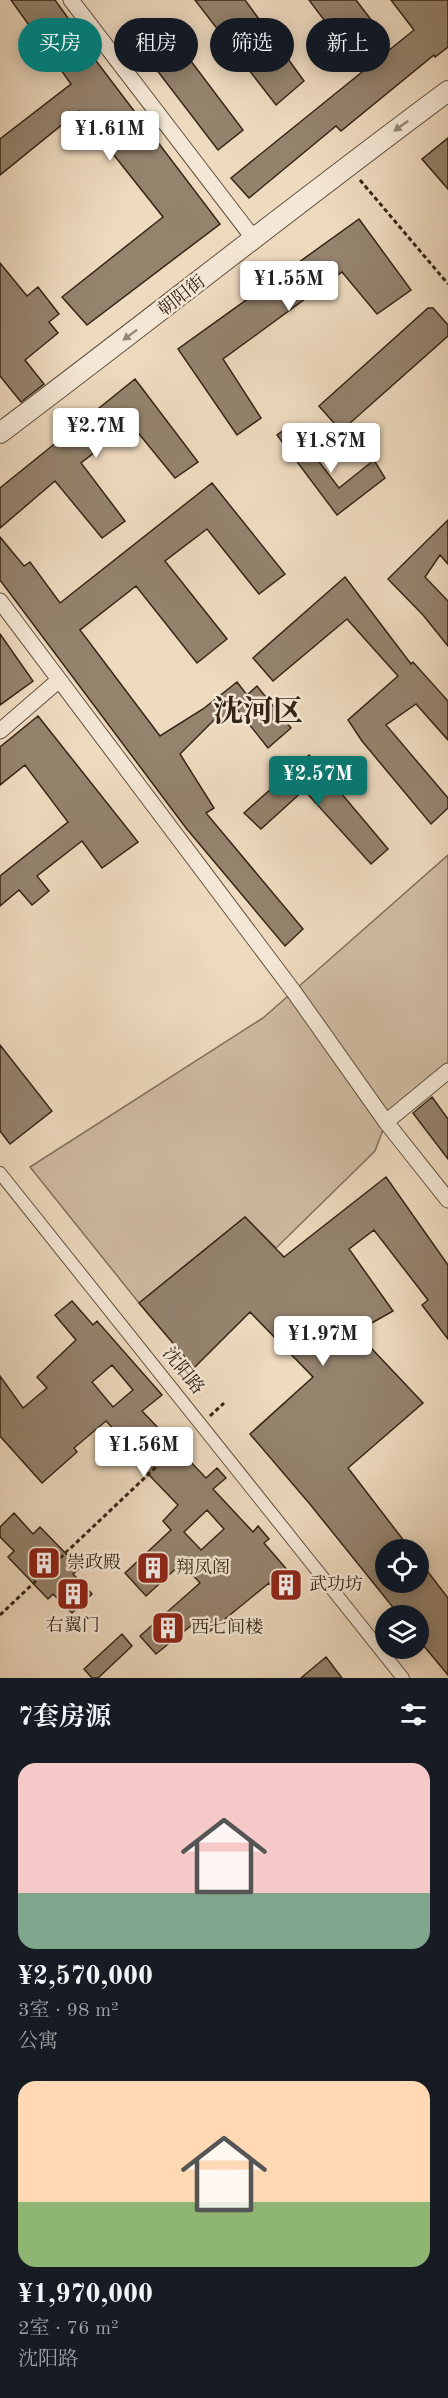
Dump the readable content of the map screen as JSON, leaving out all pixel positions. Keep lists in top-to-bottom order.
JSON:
{
  "streets": {
    "street": ["朝阳街", "沈阳路"]
  },
  "one_way": ["朝阳街"],
  "districts": ["沈河区"],
  "places": {
    "building": [
      "崇政殿",
      "翔凤阁",
      "武功坊",
      "右翼门",
      "西七间楼"
    ]
  },
  "page": {
    "chip": [
      "买房",
      "租房",
      "筛选",
      "新上"
    ],
    "price": [
      "¥1.61M",
      "¥1.55M",
      "¥2.7M",
      "¥1.87M",
      "¥2.57M",
      "¥1.97M",
      "¥1.56M"
    ],
    "heading": "7套房源",
    "list": [
      {
        "name": "¥2,570,000",
        "note": "3室 · 98 m² · 公寓"
      },
      {
        "name": "¥1,970,000",
        "note": "2室 · 76 m² · 沈阳路"
      }
    ]
  }
}
